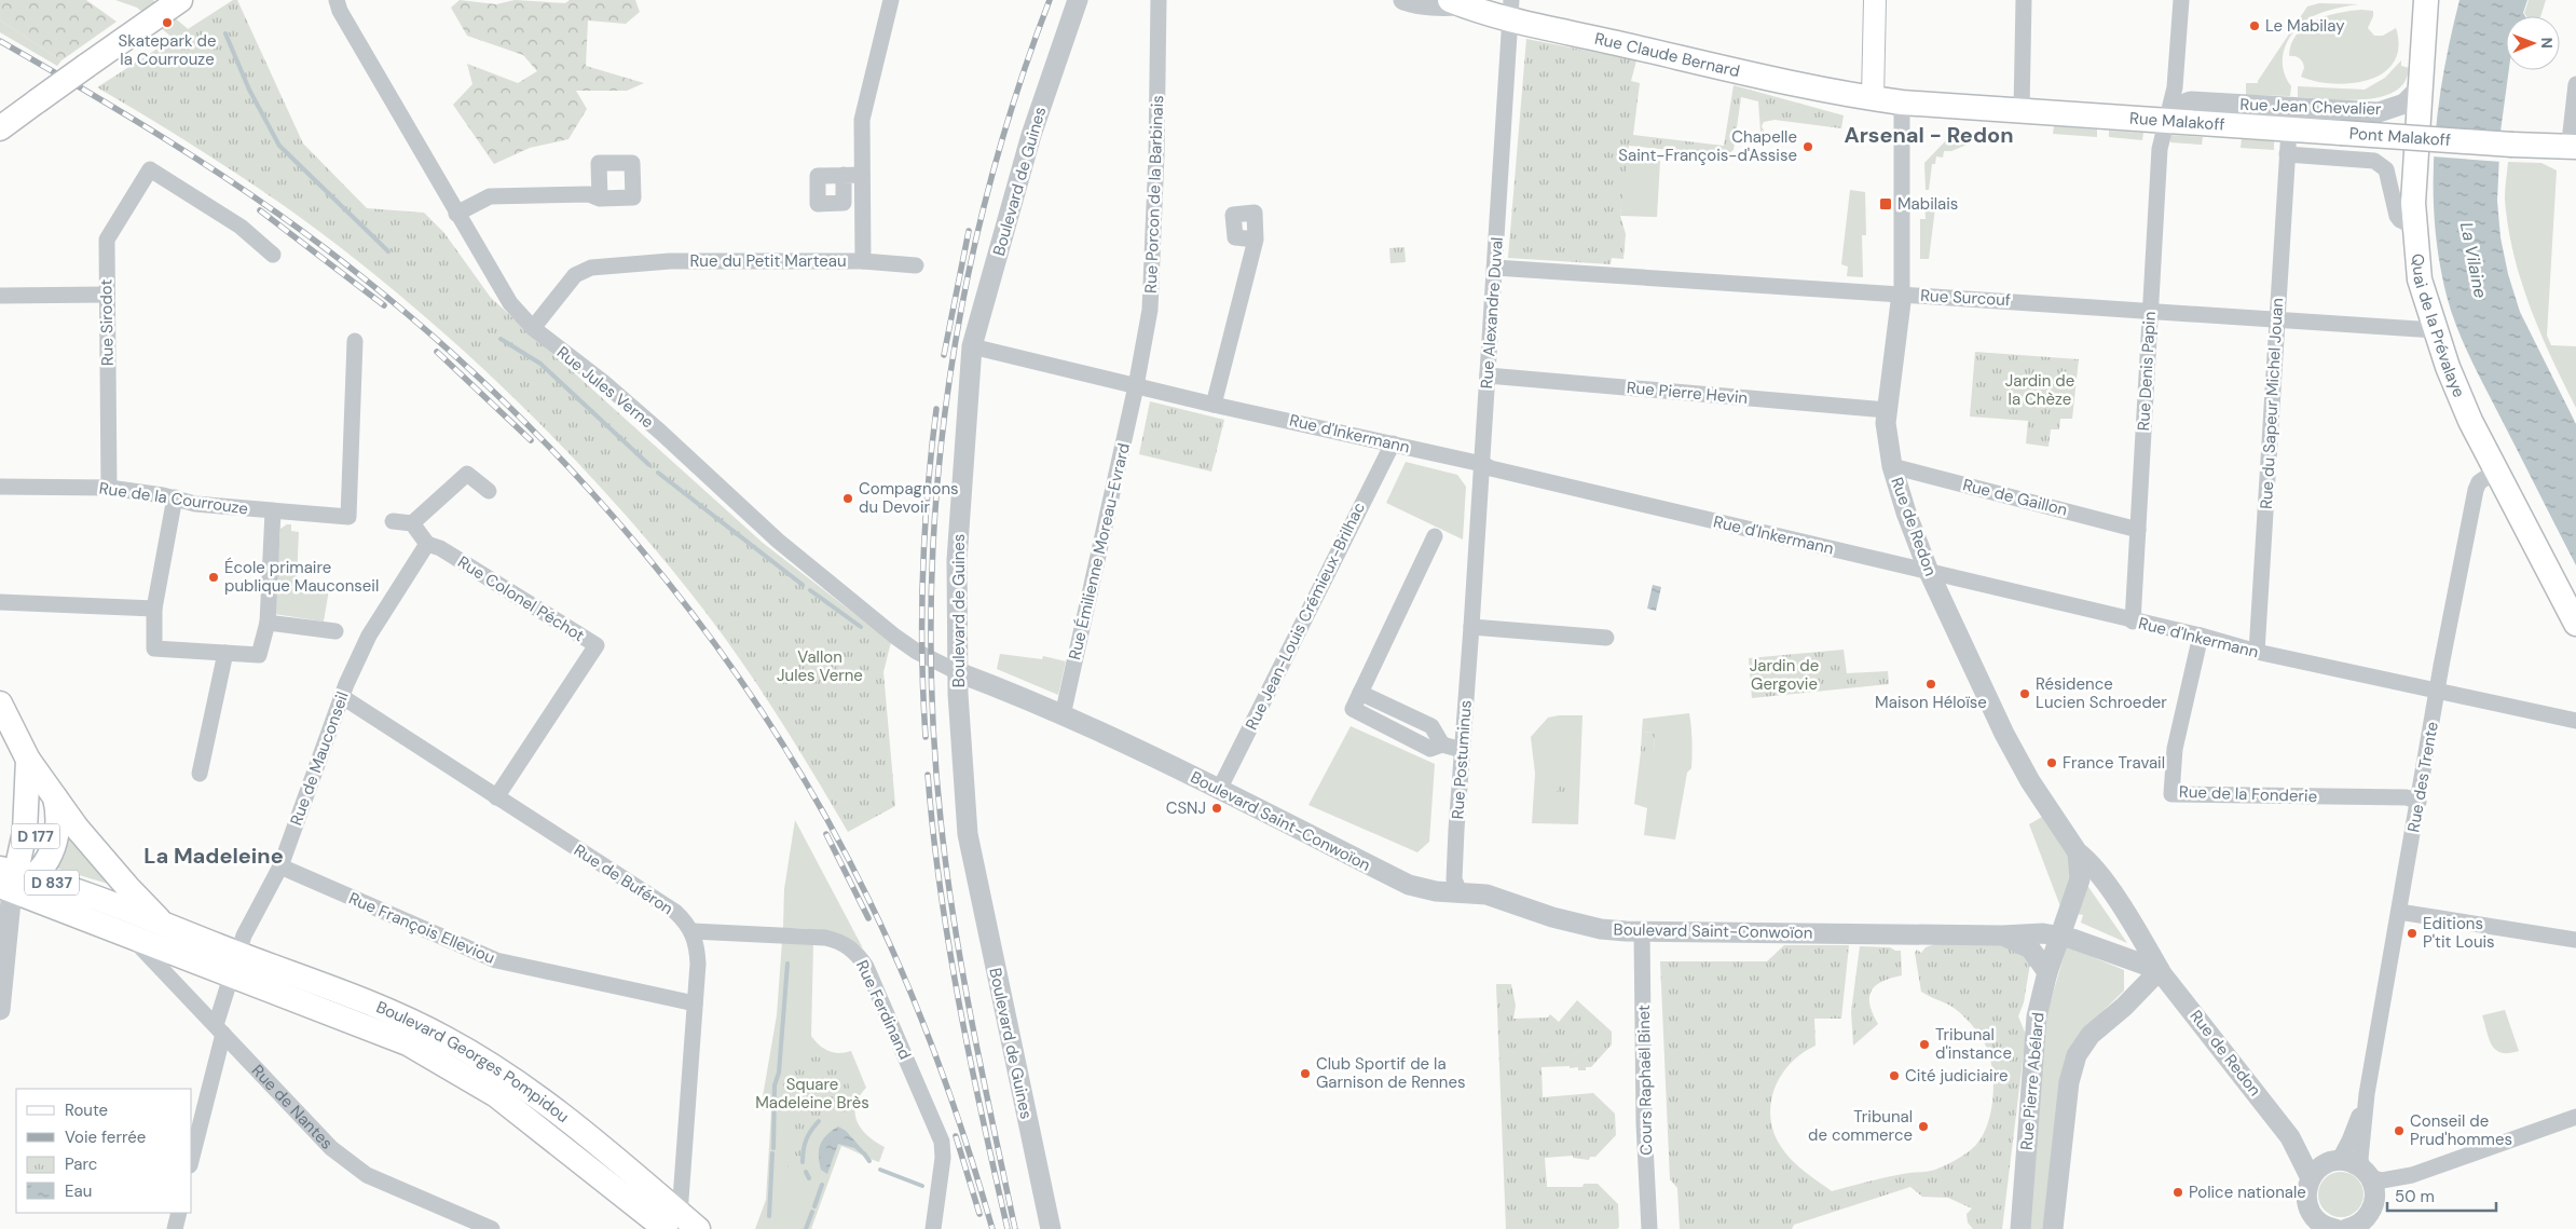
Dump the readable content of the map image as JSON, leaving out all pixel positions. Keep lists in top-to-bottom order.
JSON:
{
  "streets": {
    "main road": [
      "Rue Claude Bernard",
      "Rue Malakoff",
      "Pont Malakoff",
      "Quai de la Prévalaye",
      "D 177",
      "D 837",
      "Boulevard Georges Pompidou",
      "Rue de Nantes"
    ],
    "street": [
      "Rue Jean Chevalier",
      "Boulevard de Guines",
      "Rue Porcon de la Barbinais",
      "Rue du Petit Marteau",
      "Rue Surcouf",
      "Rue Alexandre Duval",
      "Rue Sirodot",
      "Rue Denis Papin",
      "Rue Jules Verne",
      "Rue Pierre Hevin",
      "Rue du Sapeur Michel Jouan",
      "Rue d'Inkermann",
      "Rue de Gaillon",
      "Rue de la Courrouze",
      "Rue de Redon",
      "Rue Émilienne Moreau-Evrard",
      "Rue Colonel Péchot",
      "Rue Jean-Louis Crémieux-Brilhac",
      "Rue de Mauconseil",
      "Rue Postuminus",
      "Rue des Trente",
      "Rue de la Fonderie",
      "Boulevard Saint-Conwoïon",
      "Rue de Buféron",
      "Rue François Elleviou",
      "Rue Ferdinand",
      "Cours Raphaël Binet",
      "Rue Pierre Abélard"
    ]
  },
  "crossings": [
    ["Rue Claude Bernard", "Rue Malakoff"],
    ["Rue Claude Bernard", "Rue Alexandre Duval"],
    ["Rue Jean Chevalier", "Quai de la Prévalaye"],
    ["Rue Malakoff", "Pont Malakoff"],
    ["Rue Malakoff", "Rue Denis Papin"],
    ["Rue Malakoff", "Rue de Redon"],
    ["Boulevard de Guines", "Rue Jules Verne"],
    ["Boulevard de Guines", "Rue d'Inkermann"],
    ["Boulevard de Guines", "Boulevard Saint-Conwoïon"],
    ["Rue Porcon de la Barbinais", "Rue d'Inkermann"],
    ["Rue Porcon de la Barbinais", "Rue Émilienne Moreau-Evrard"],
    ["Rue du Petit Marteau", "Rue Jules Verne"],
    ["Rue Surcouf", "Rue Alexandre Duval"],
    ["Rue Surcouf", "Quai de la Prévalaye"],
    ["Rue Surcouf", "Rue Denis Papin"],
    ["Rue Surcouf", "Rue du Sapeur Michel Jouan"],
    ["Rue Surcouf", "Rue de Redon"],
    ["Rue Alexandre Duval", "Rue Pierre Hevin"],
    ["Rue Alexandre Duval", "Rue d'Inkermann"],
    ["Rue Alexandre Duval", "Rue Postuminus"],
    ["Rue Sirodot", "Rue de la Courrouze"],
    ["Quai de la Prévalaye", "Rue des Trente"],
    ["Rue Denis Papin", "Rue d'Inkermann"],
    ["Rue Denis Papin", "Rue de Gaillon"],
    ["Rue Jules Verne", "Boulevard Saint-Conwoïon"],
    ["Rue Pierre Hevin", "Rue de Redon"],
    ["Rue du Sapeur Michel Jouan", "Rue d'Inkermann"],
    ["Rue d'Inkermann", "Rue de Redon"],
    ["Rue d'Inkermann", "Rue Émilienne Moreau-Evrard"],
    ["Rue d'Inkermann", "Rue Jean-Louis Crémieux-Brilhac"],
    ["Rue d'Inkermann", "Rue des Trente"],
    ["Rue d'Inkermann", "Rue de la Fonderie"],
    ["Rue de Gaillon", "Rue de Redon"],
    ["Rue de Redon", "Rue des Trente"],
    ["Rue de Redon", "Boulevard Saint-Conwoïon"],
    ["Rue de Redon", "Rue Pierre Abélard"],
    ["Rue Émilienne Moreau-Evrard", "Boulevard Saint-Conwoïon"],
    ["Rue Colonel Péchot", "Rue de Mauconseil"],
    ["Rue Colonel Péchot", "Rue de Buféron"],
    ["Rue Jean-Louis Crémieux-Brilhac", "Boulevard Saint-Conwoïon"],
    ["Rue de Mauconseil", "Rue de Buféron"],
    ["Rue de Mauconseil", "Rue François Elleviou"],
    ["Rue de Mauconseil", "Boulevard Georges Pompidou"],
    ["Rue de Mauconseil", "Rue de Nantes"],
    ["Rue Postuminus", "Boulevard Saint-Conwoïon"],
    ["Rue des Trente", "Rue de la Fonderie"],
    ["Boulevard Saint-Conwoïon", "Cours Raphaël Binet"],
    ["Boulevard Saint-Conwoïon", "Rue Pierre Abélard"],
    ["D 177", "D 837"],
    ["D 177", "Rue de Nantes"],
    ["Rue de Buféron", "Rue Ferdinand"],
    ["D 837", "Rue de Nantes"],
    ["Boulevard Georges Pompidou", "Rue de Nantes"]
  ],
  "districts": ["Arsenal - Redon", "La Madeleine"],
  "water": ["La Vilaine"],
  "parks": [
    "Jardin de la Chèze",
    "Vallon Jules Verne",
    "Jardin de Gergovie",
    "Square Madeleine Brès"
  ],
  "places": {
    "other": [
      "Skatepark de la Courrouze",
      "Le Mabilay",
      "Chapelle Saint-François-d'Assise",
      "Compagnons du Devoir",
      "École primaire publique Mauconseil",
      "Maison Héloïse",
      "Résidence Lucien Schroeder",
      "France Travail",
      "CSNJ",
      "Editions P'tit Louis",
      "Tribunal d'instance",
      "Club Sportif de la Garnison de Rennes",
      "Cité judiciaire",
      "Tribunal de commerce",
      "Conseil de Prud'hommes",
      "Police nationale"
    ],
    "transit": ["Mabilais"]
  },
  "legend": [
    "Route",
    "Voie ferrée",
    "Parc",
    "Eau"
  ],
  "scale_bar": "50 m",
  "north": "right"
}
